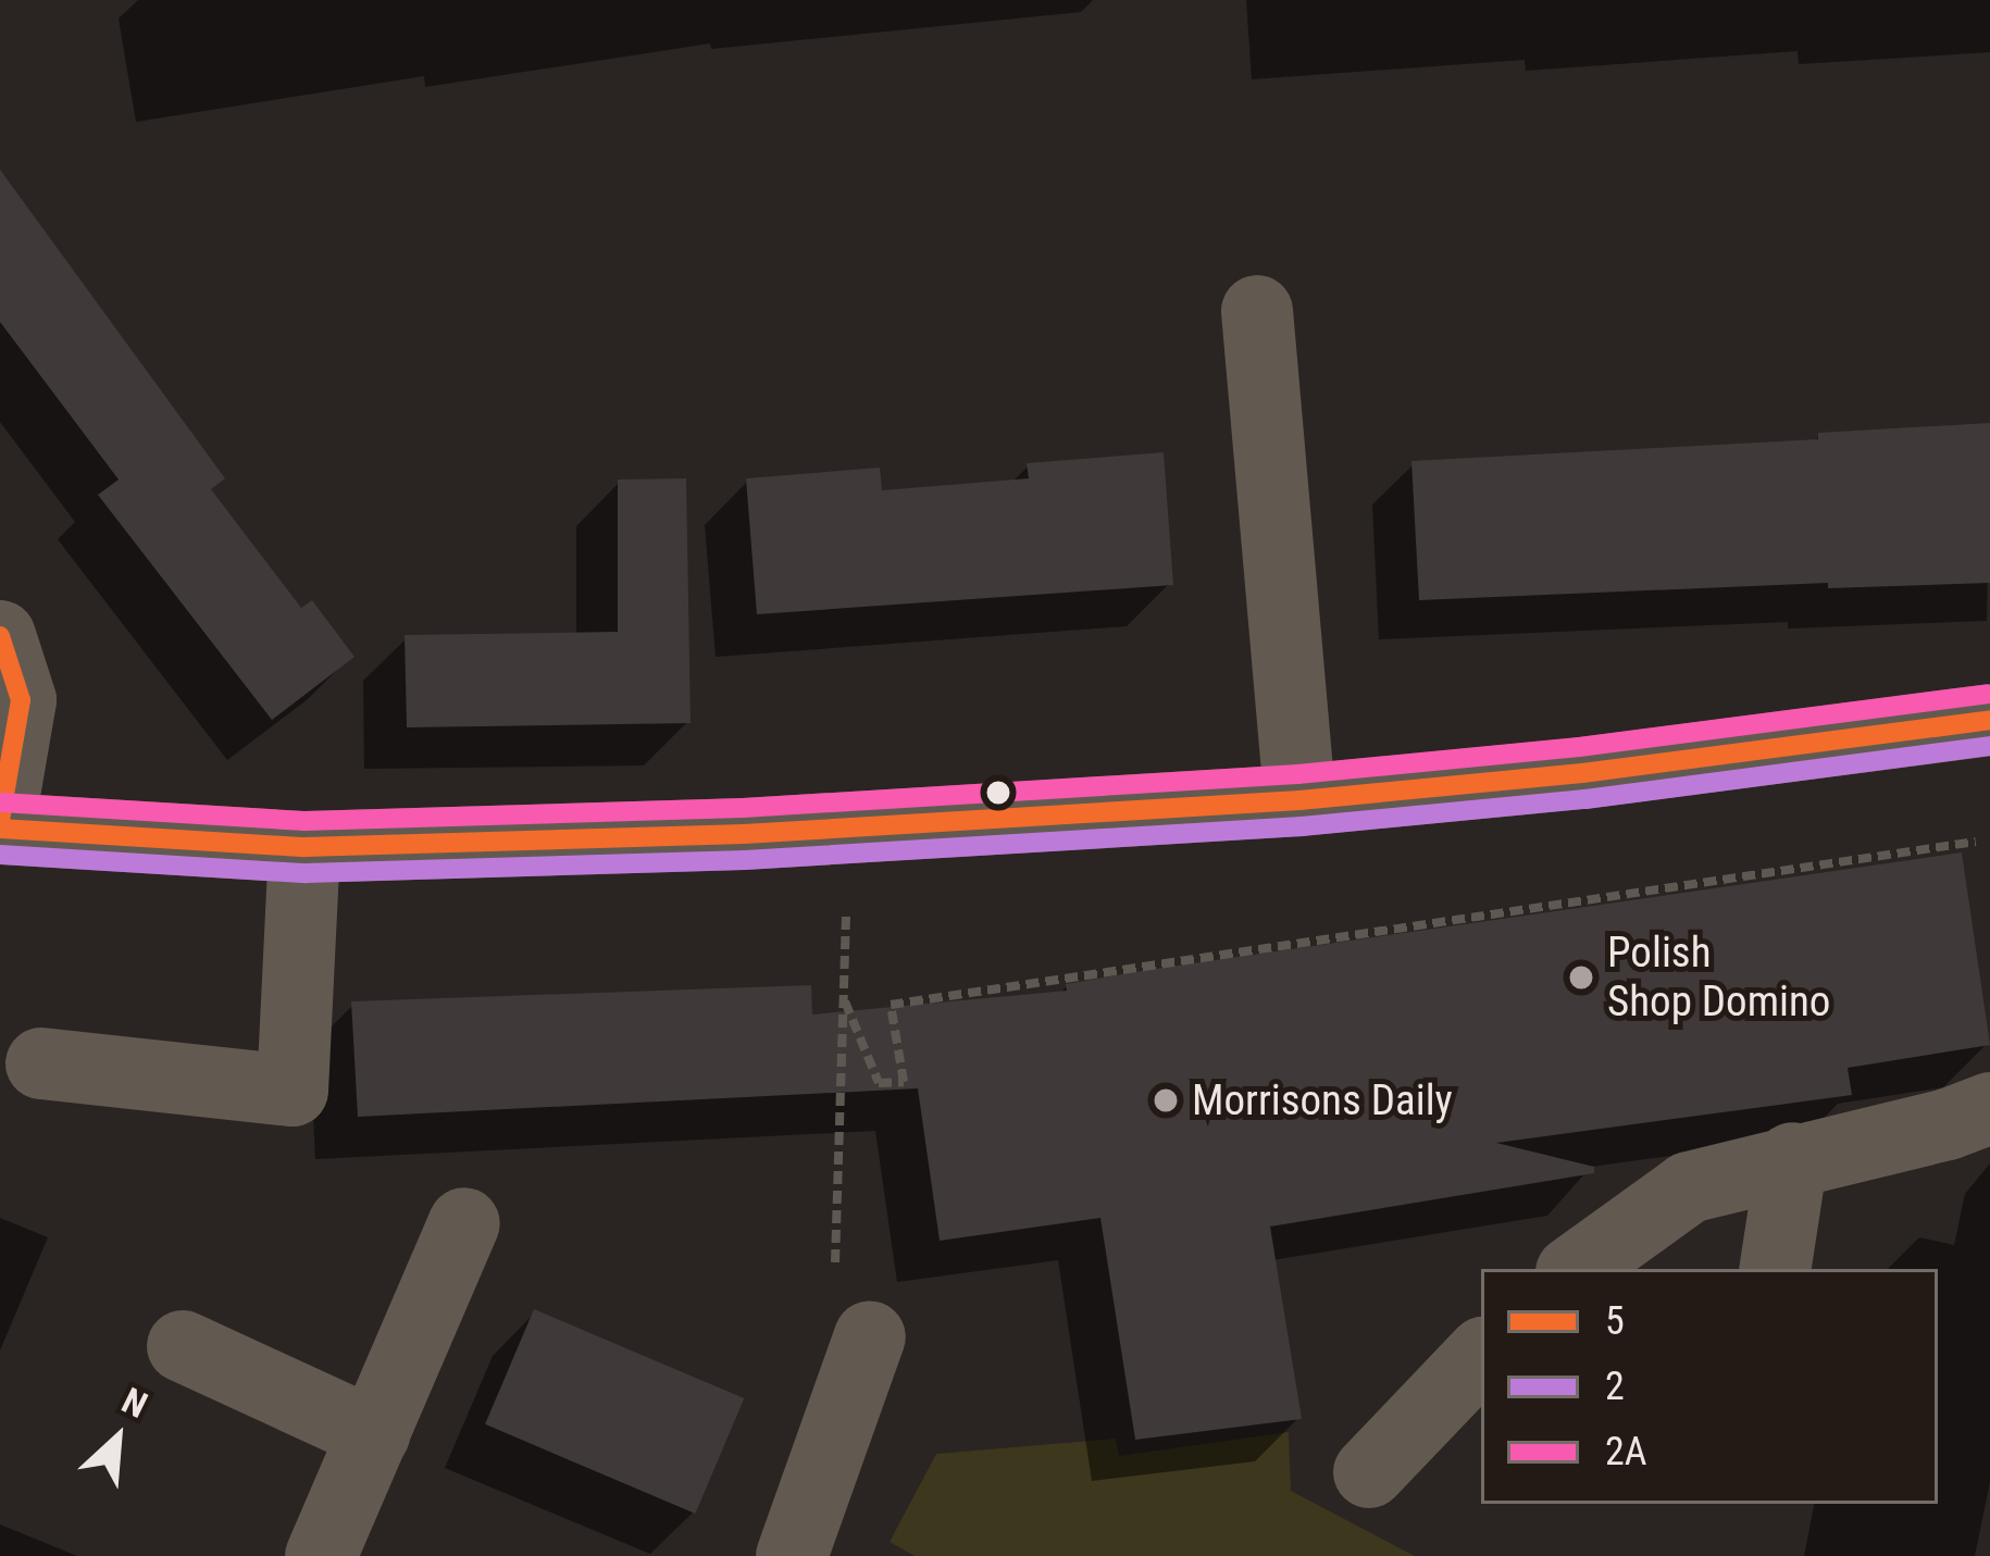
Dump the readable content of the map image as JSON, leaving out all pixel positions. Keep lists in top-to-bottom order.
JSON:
{
  "places": ["Polish Shop Domino", "Morrisons Daily"],
  "lines": ["transit line 5", "transit line 2A", "transit line 2"],
  "legend": ["5", "2", "2A"],
  "north": "top right"
}
